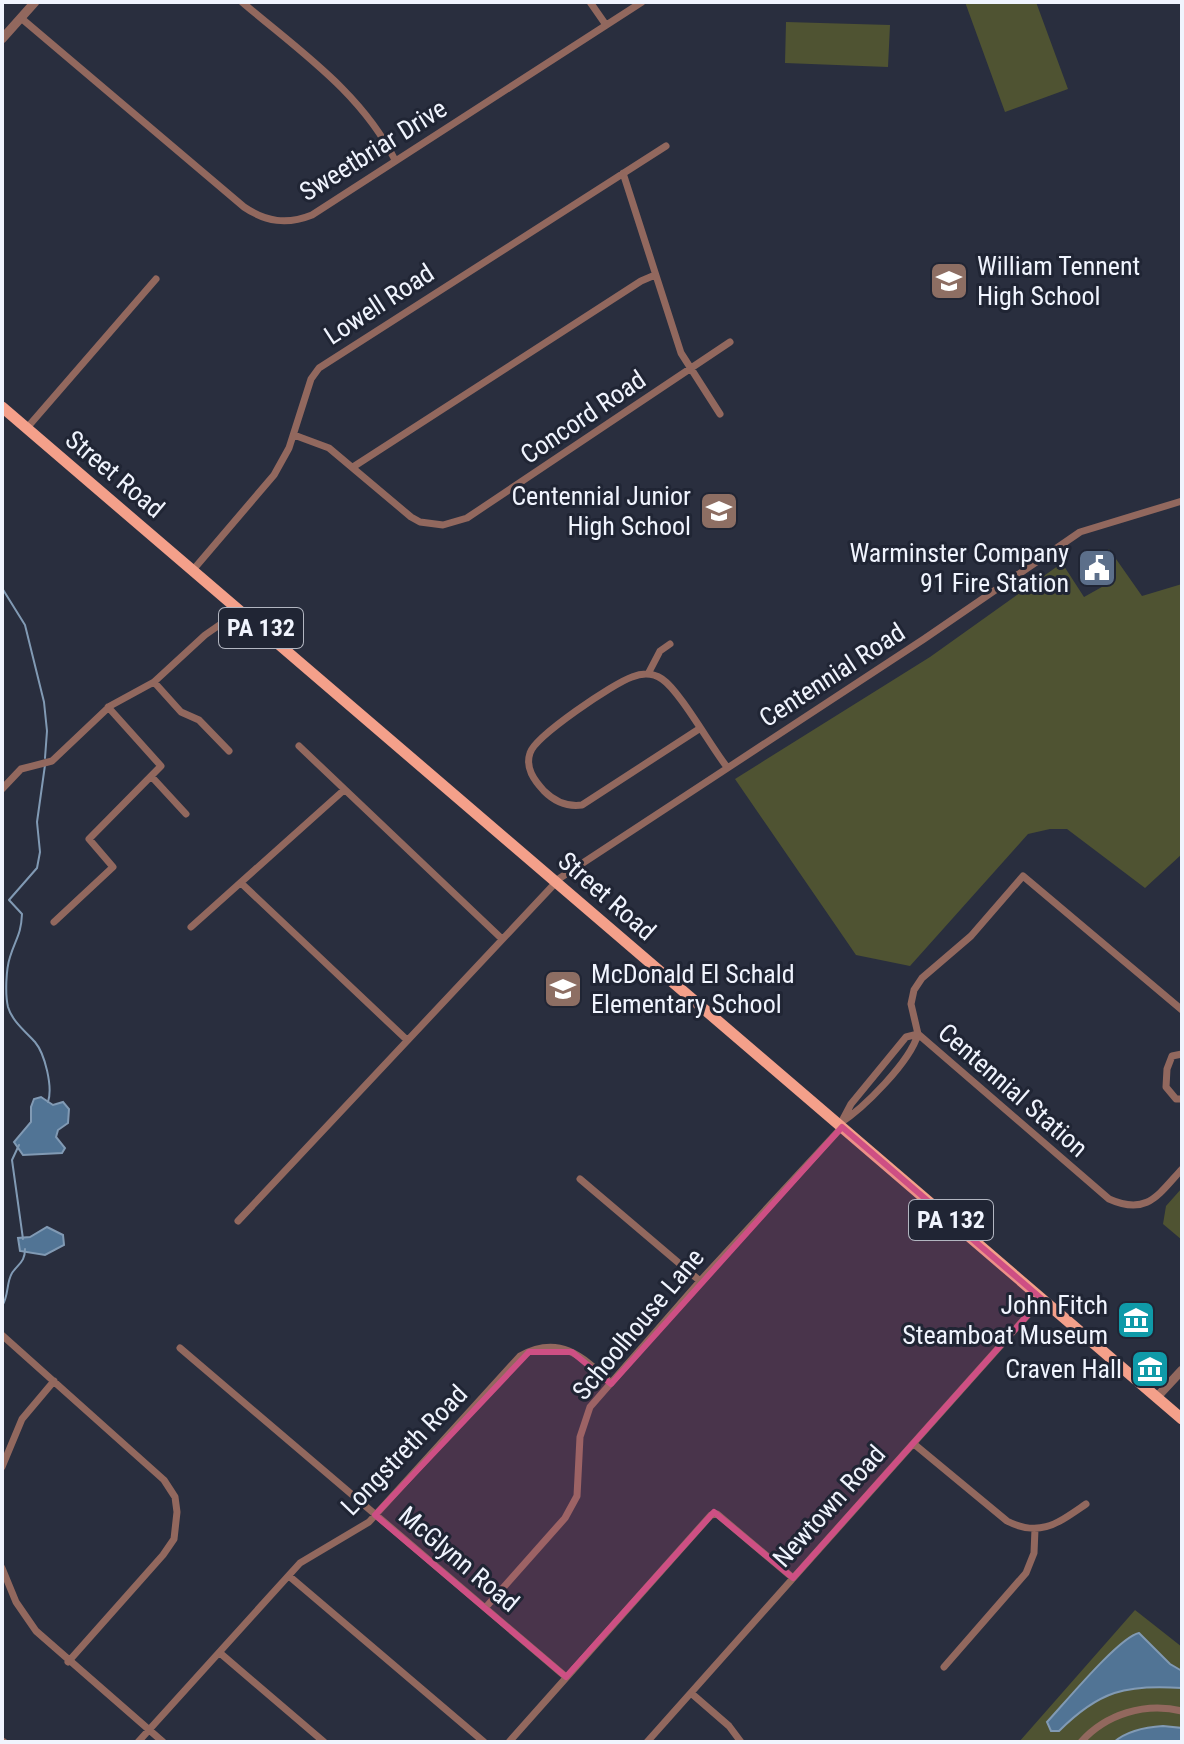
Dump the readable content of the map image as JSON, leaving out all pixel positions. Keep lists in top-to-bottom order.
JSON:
{
  "streets": {
    "main road": ["Street Road", "PA 132"],
    "street": [
      "Sweetbriar Drive",
      "Lowell Road",
      "Concord Road",
      "Centennial Road",
      "Centennial Station",
      "Schoolhouse Lane",
      "Longstreth Road",
      "Newtown Road",
      "McGlynn Road"
    ]
  },
  "crossings": [
    ["Lowell Road", "Concord Road"],
    ["Lowell Road", "Street Road"],
    ["Street Road", "Centennial Road"],
    ["Street Road", "Schoolhouse Lane"],
    ["Street Road", "Newtown Road"],
    ["Schoolhouse Lane", "Longstreth Road"],
    ["Schoolhouse Lane", "McGlynn Road"],
    ["Longstreth Road", "McGlynn Road"]
  ],
  "places": {
    "school or university": ["William Tennent High School", "Centennial Junior High School", "McDonald El Schald Elementary School"],
    "public building": ["Warminster Company 91 Fire Station"],
    "museum": ["John Fitch Steamboat Museum", "Craven Hall"]
  }
}
